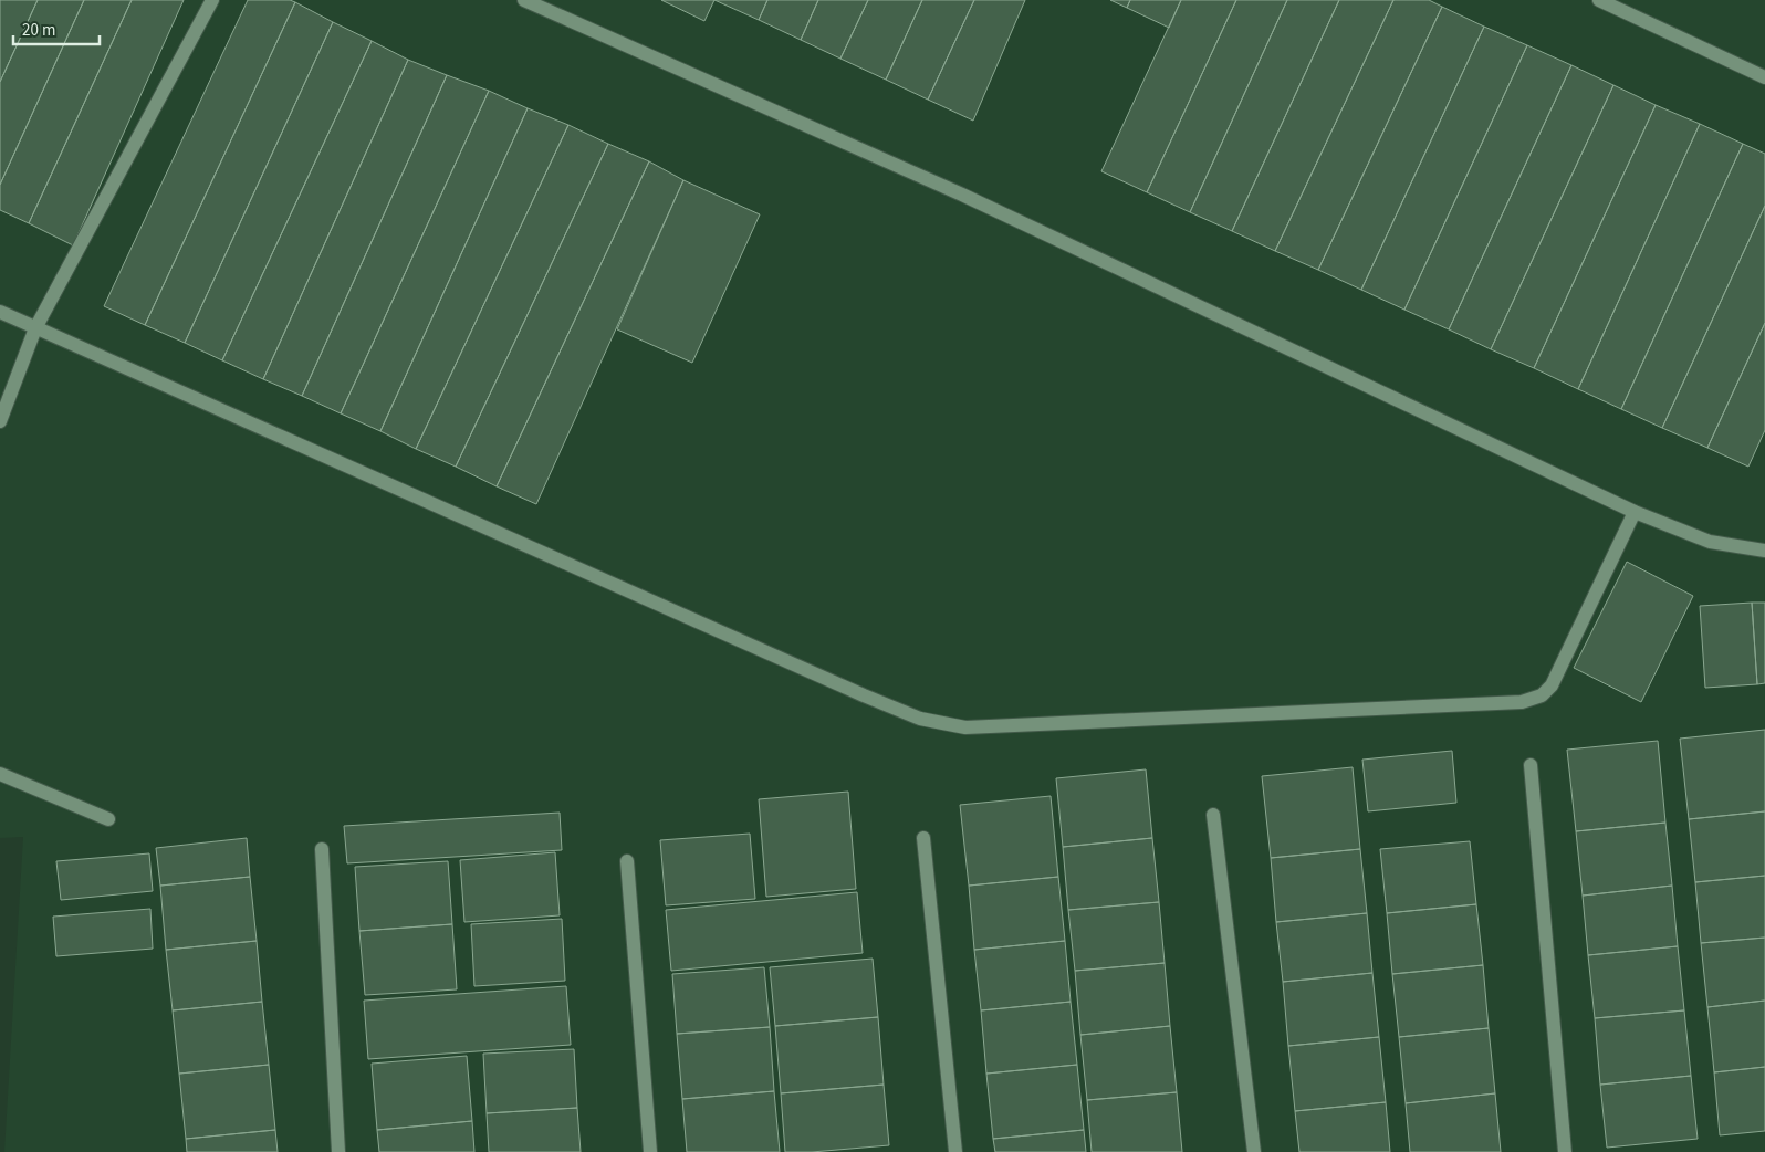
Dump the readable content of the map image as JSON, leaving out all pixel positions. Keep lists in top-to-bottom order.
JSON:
{
  "scale_bar": "20 m"
}
